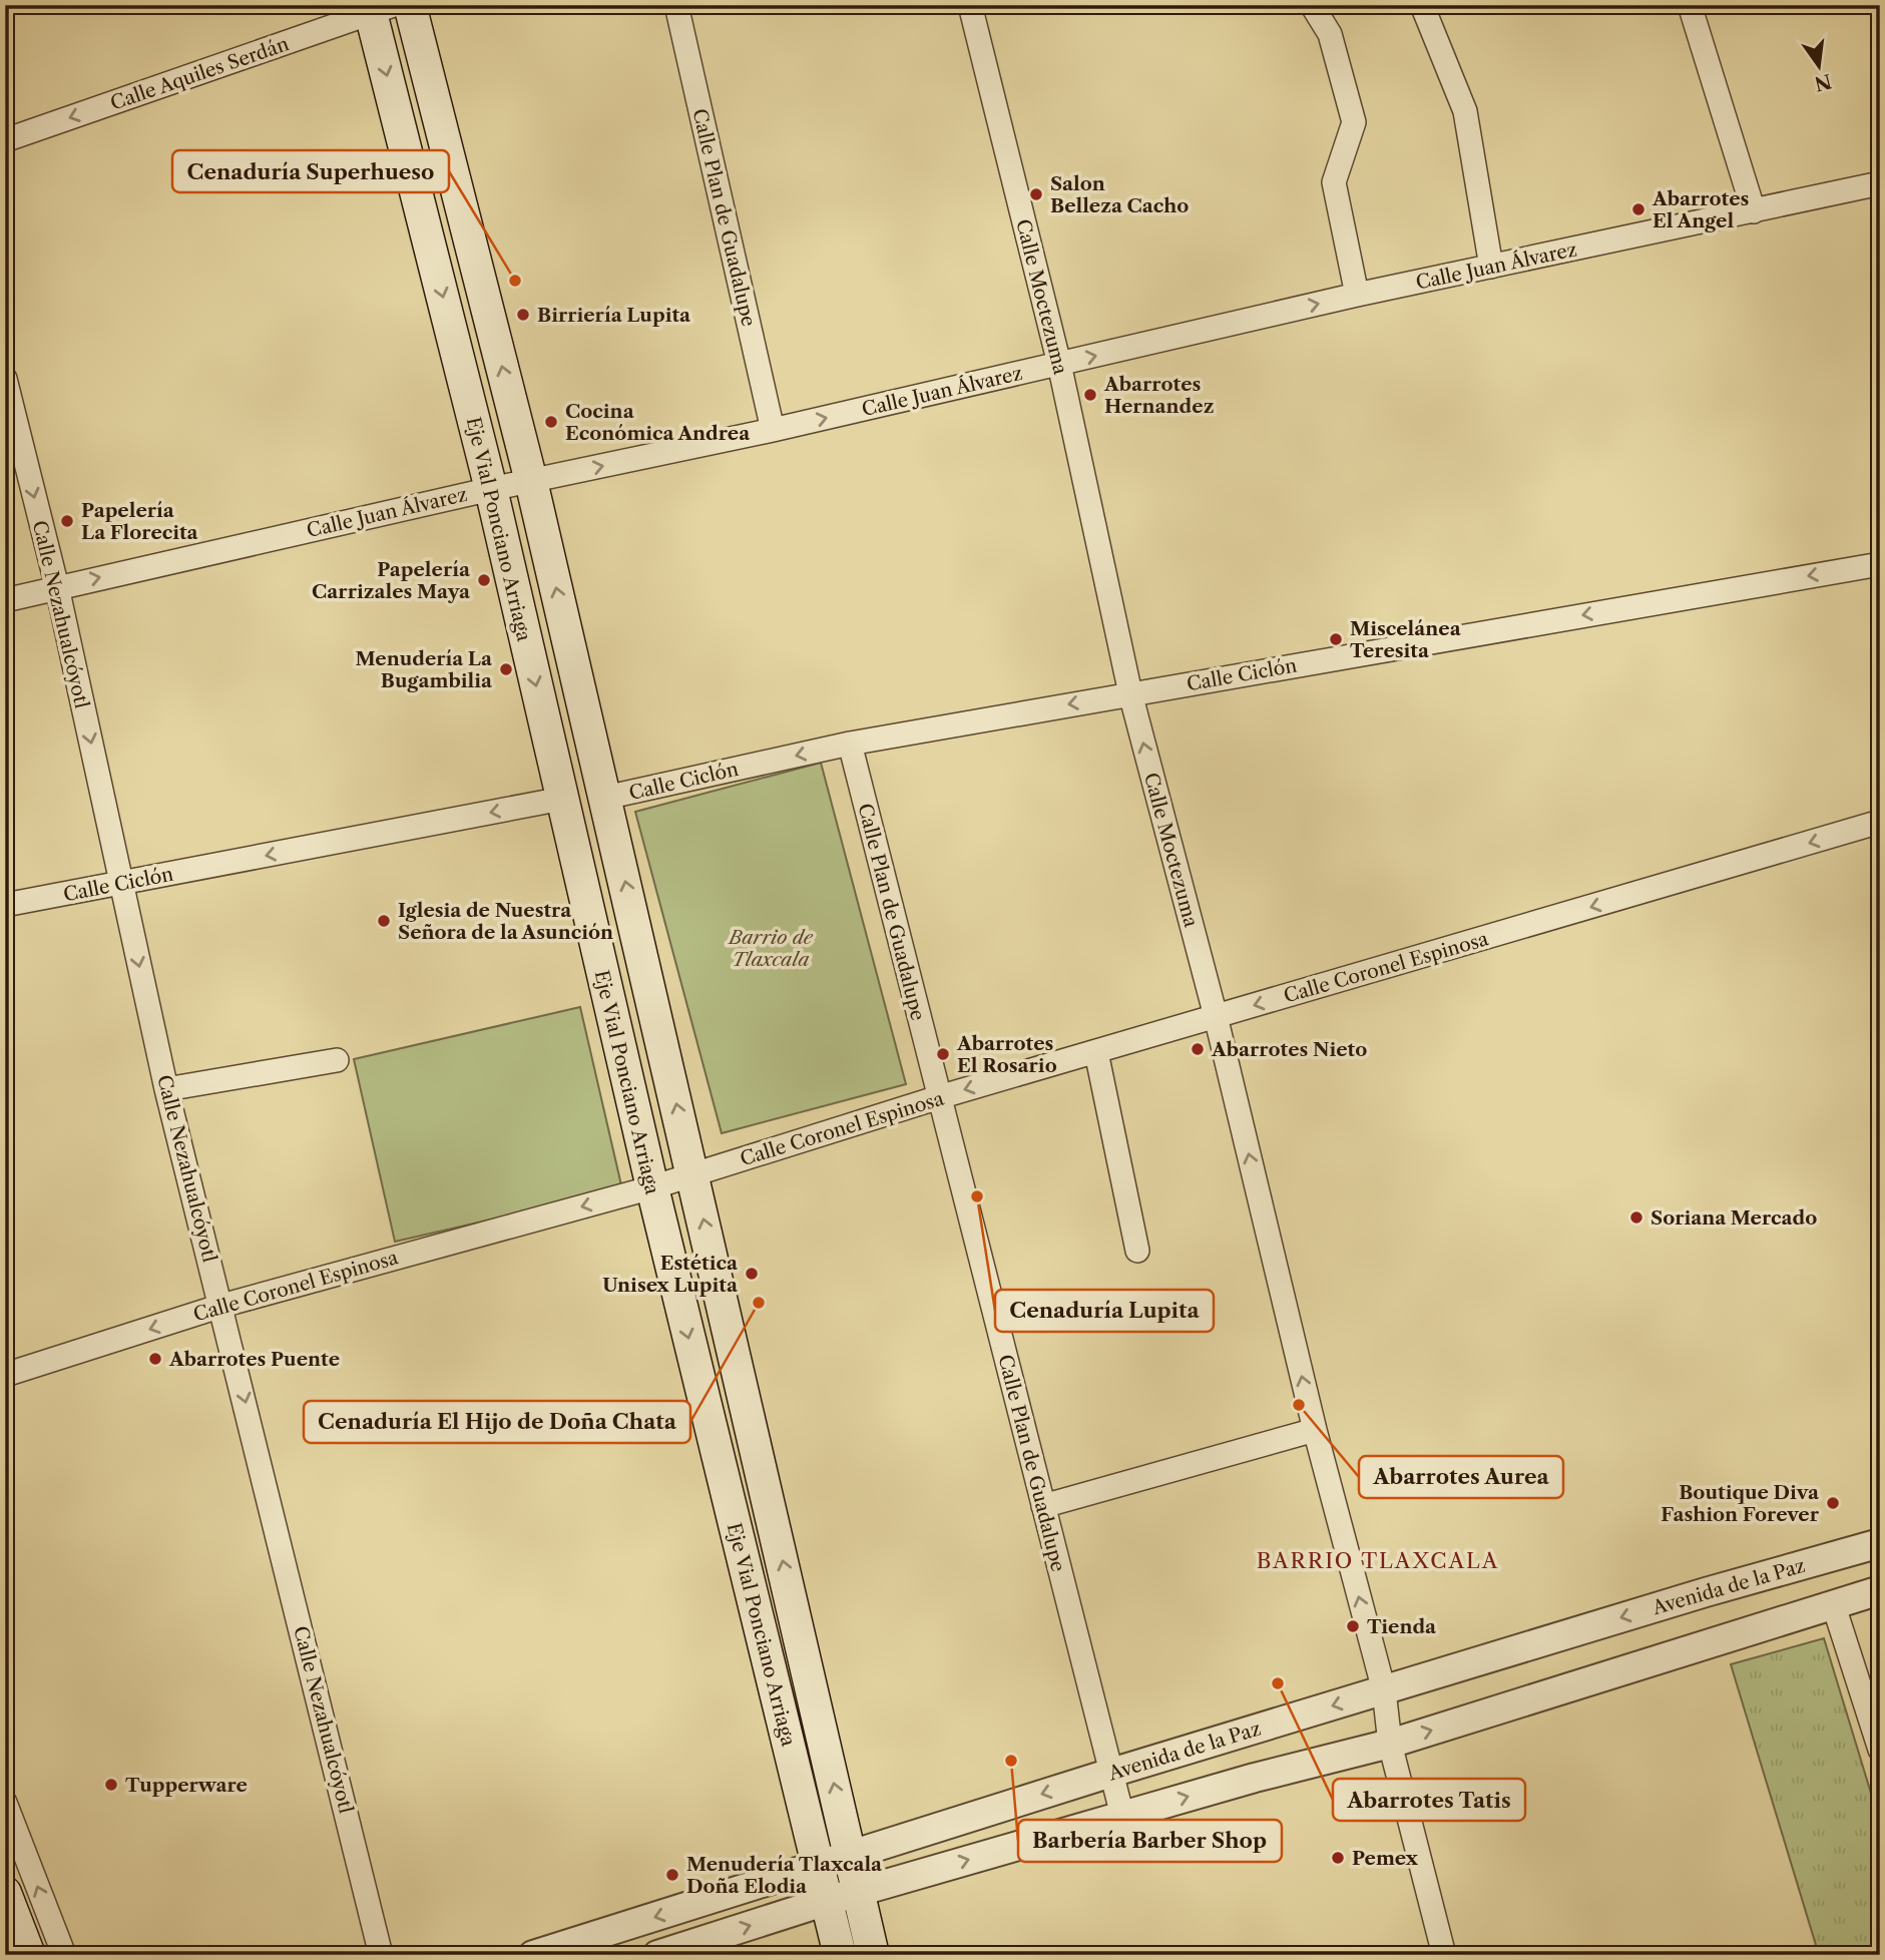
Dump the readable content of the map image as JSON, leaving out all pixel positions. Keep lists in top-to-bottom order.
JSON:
{
  "streets": {
    "main road": ["Eje Vial Ponciano Arriaga"],
    "street": [
      "Calle Aquiles Serdán",
      "Calle Plan de Guadalupe",
      "Calle Juan Álvarez",
      "Calle Moctezuma",
      "Calle Nezahualcóyotl",
      "Calle Ciclón",
      "Calle Coronel Espinosa",
      "Avenida de la Paz"
    ]
  },
  "crossings": [
    ["Calle Aquiles Serdán", "Eje Vial Ponciano Arriaga"],
    ["Calle Plan de Guadalupe", "Calle Juan Álvarez"],
    ["Calle Plan de Guadalupe", "Calle Ciclón"],
    ["Calle Plan de Guadalupe", "Calle Coronel Espinosa"],
    ["Calle Plan de Guadalupe", "Avenida de la Paz"],
    ["Calle Juan Álvarez", "Calle Moctezuma"],
    ["Calle Juan Álvarez", "Eje Vial Ponciano Arriaga"],
    ["Calle Juan Álvarez", "Calle Nezahualcóyotl"],
    ["Calle Moctezuma", "Calle Ciclón"],
    ["Calle Moctezuma", "Calle Coronel Espinosa"],
    ["Calle Moctezuma", "Avenida de la Paz"],
    ["Eje Vial Ponciano Arriaga", "Calle Ciclón"],
    ["Eje Vial Ponciano Arriaga", "Calle Coronel Espinosa"],
    ["Eje Vial Ponciano Arriaga", "Avenida de la Paz"],
    ["Calle Nezahualcóyotl", "Calle Ciclón"],
    ["Calle Nezahualcóyotl", "Calle Coronel Espinosa"]
  ],
  "one_way": [
    "Calle Aquiles Serdán",
    "Calle Juan Álvarez",
    "Calle Moctezuma",
    "Calle Nezahualcóyotl",
    "Calle Ciclón",
    "Calle Coronel Espinosa"
  ],
  "districts": ["BARRIO TLAXCALA"],
  "parks": ["Barrio de Tlaxcala"],
  "places": [
    "Salon Belleza Cacho",
    "Abarrotes El Angel",
    "Cenaduría Superhueso",
    "Birriería Lupita",
    "Abarrotes Hernandez",
    "Cocina Económica Andrea",
    "Papelería La Florecita",
    "Papelería Carrizales Maya",
    "Miscelánea Teresita",
    "Menudería La Bugambilia",
    "Iglesia de Nuestra Señora de la Asunción",
    "Abarrotes Nieto",
    "Abarrotes El Rosario",
    "Cenaduría Lupita",
    "Soriana Mercado",
    "Estética Unisex Lupita",
    "Cenaduría El Hijo de Doña Chata",
    "Abarrotes Puente",
    "Abarrotes Aurea",
    "Boutique Diva Fashion Forever",
    "Tienda",
    "Abarrotes Tatis",
    "Barbería Barber Shop",
    "Tupperware",
    "Pemex",
    "Menudería Tlaxcala Doña Elodia"
  ],
  "north": "bottom"
}
